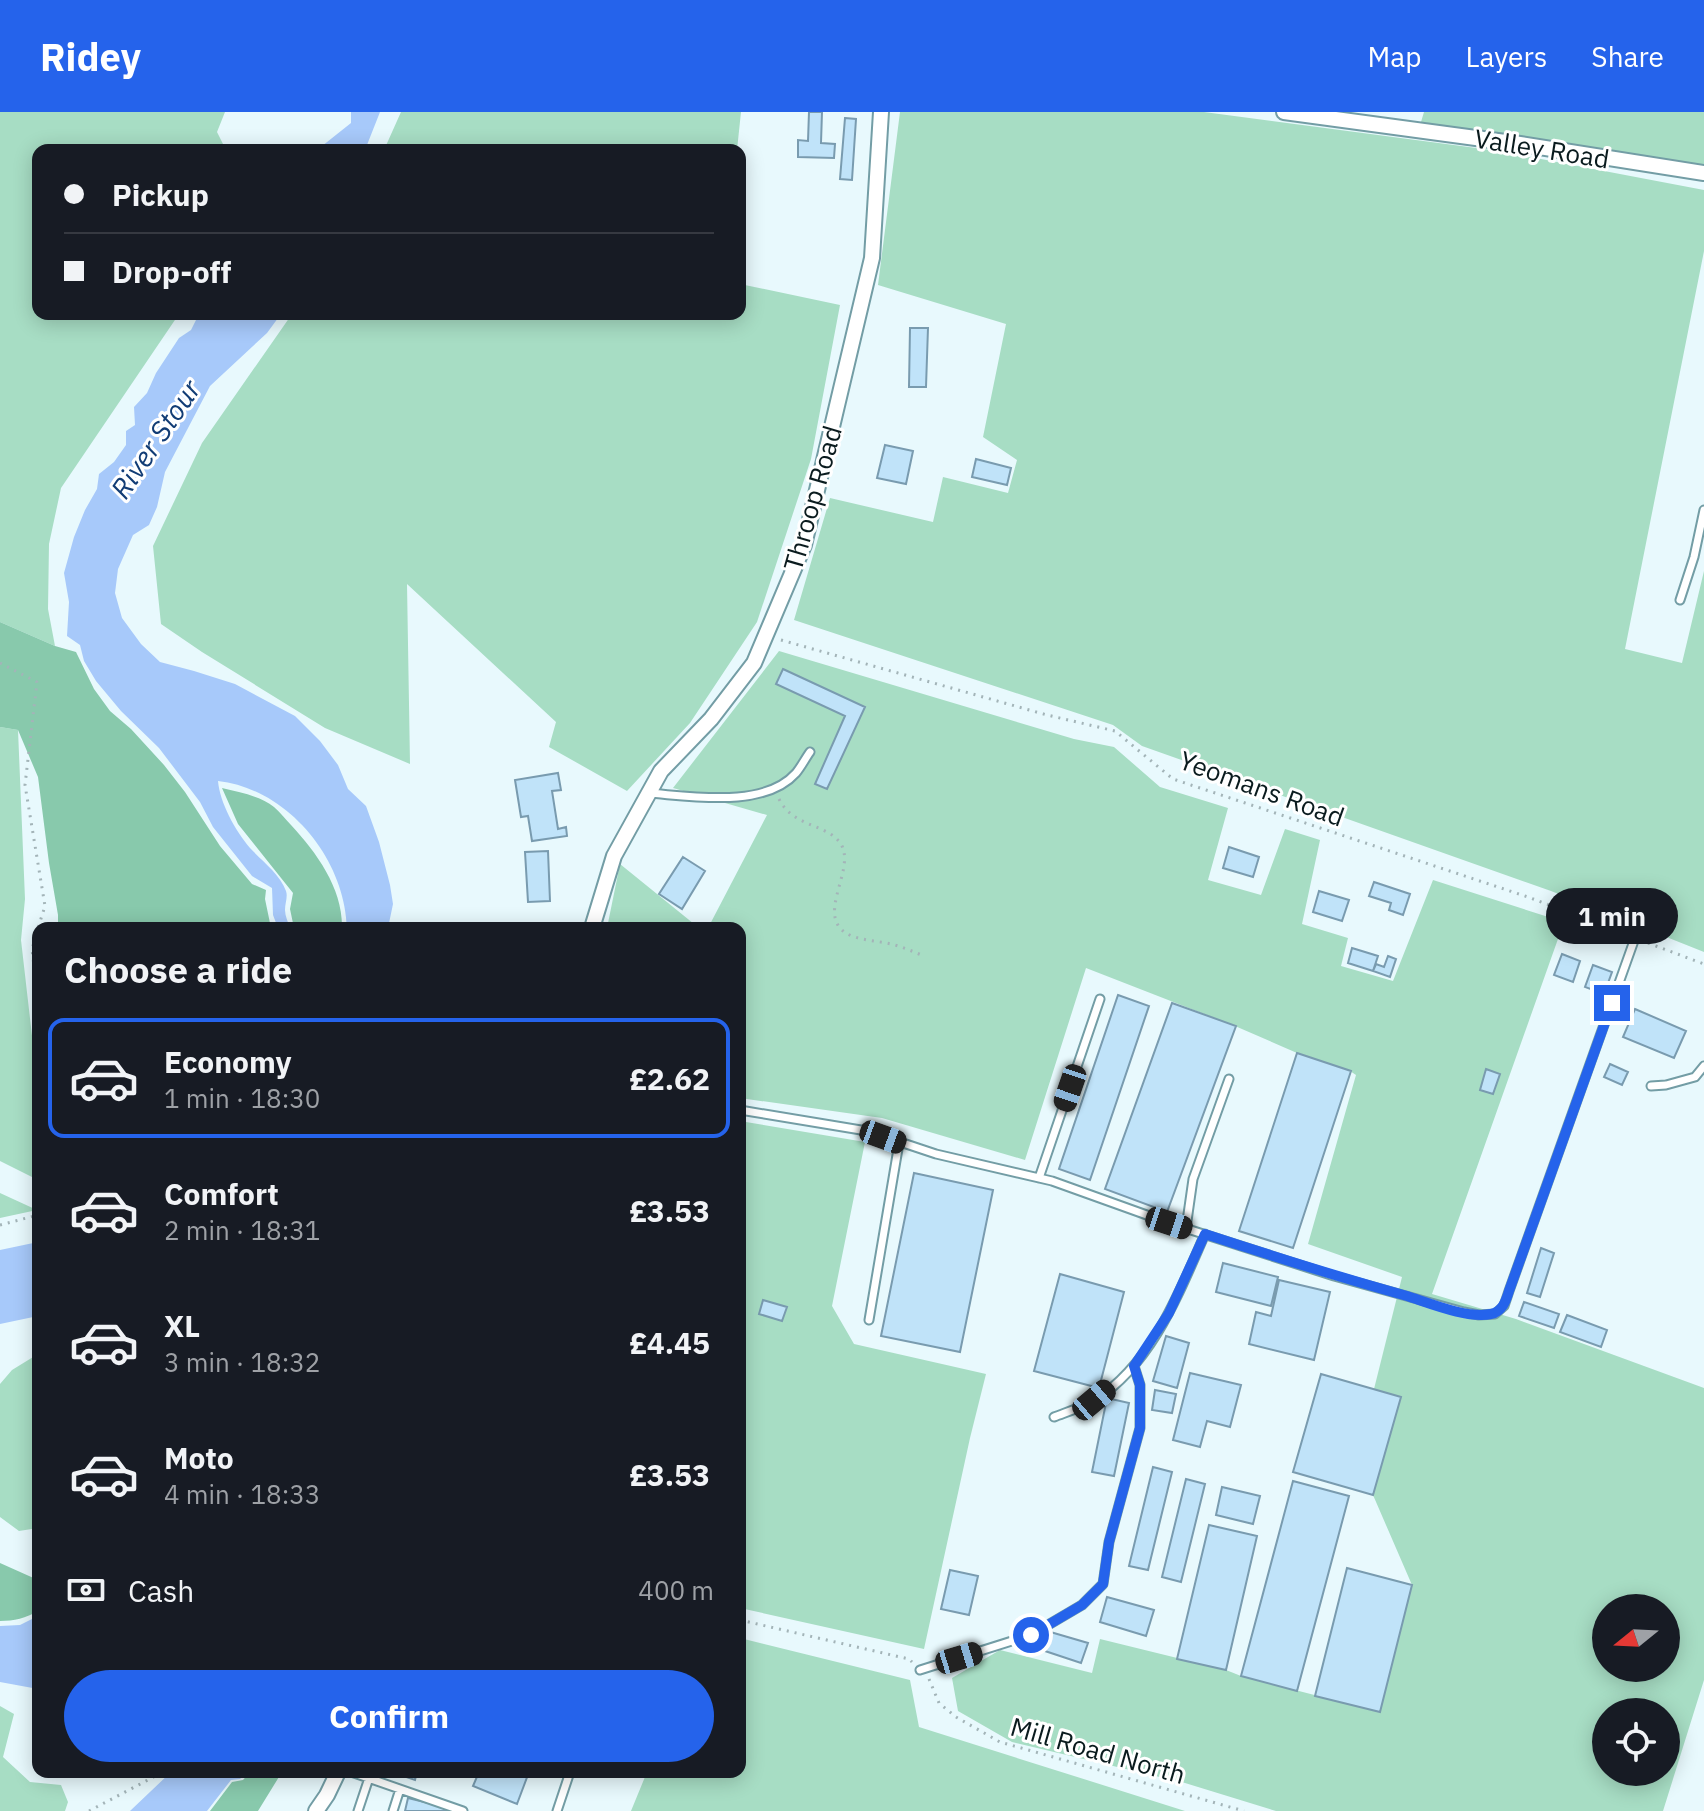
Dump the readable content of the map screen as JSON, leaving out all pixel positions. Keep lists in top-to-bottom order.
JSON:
{
  "streets": {
    "street": ["Valley Road", "Throop Road"],
    "path": ["Yeomans Road", "Mill Road North"]
  },
  "crossings": [
    ["Throop Road", "Yeomans Road"]
  ],
  "water": ["River Stour"],
  "north": "left",
  "page": {
    "header": "Ridey",
    "nav": ["Map", "Layers", "Share"],
    "banner": ["Pickup", "Drop-off"],
    "bubble": "1 min",
    "heading": "Choose a ride",
    "list": [
      {
        "name": "Economy",
        "note": "1 min · 18:30",
        "value": "£2.62"
      },
      {
        "name": "Comfort",
        "note": "2 min · 18:31",
        "value": "£3.53"
      },
      {
        "name": "XL",
        "note": "3 min · 18:32",
        "value": "£4.45"
      },
      {
        "name": "Moto",
        "note": "4 min · 18:33",
        "value": "£3.53"
      }
    ],
    "pay": ["Cash", "400 m"],
    "buttons": "Confirm"
  }
}
